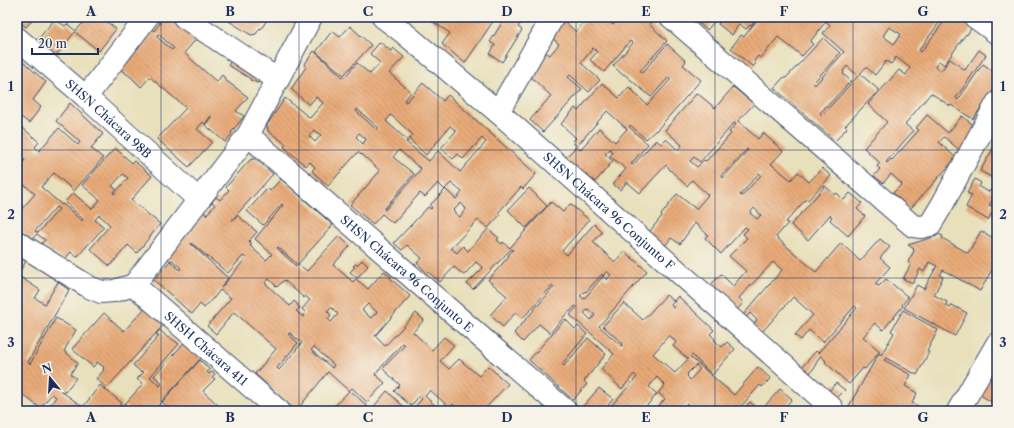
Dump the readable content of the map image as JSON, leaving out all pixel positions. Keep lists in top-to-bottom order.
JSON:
{
  "streets": {
    "street": [
      "SHSN Chácara 98B",
      "SHSN Chácara 96 Conjunto F",
      "SHSN Chácara 96 Conjunto E",
      "SHSH Chácara 411"
    ]
  },
  "scale_bar": "20 m",
  "north": "top",
  "grid": {
    "columns": [
      "A",
      "B",
      "C",
      "D",
      "E",
      "F",
      "G"
    ],
    "rows": ["1", "2", "3"]
  }
}
